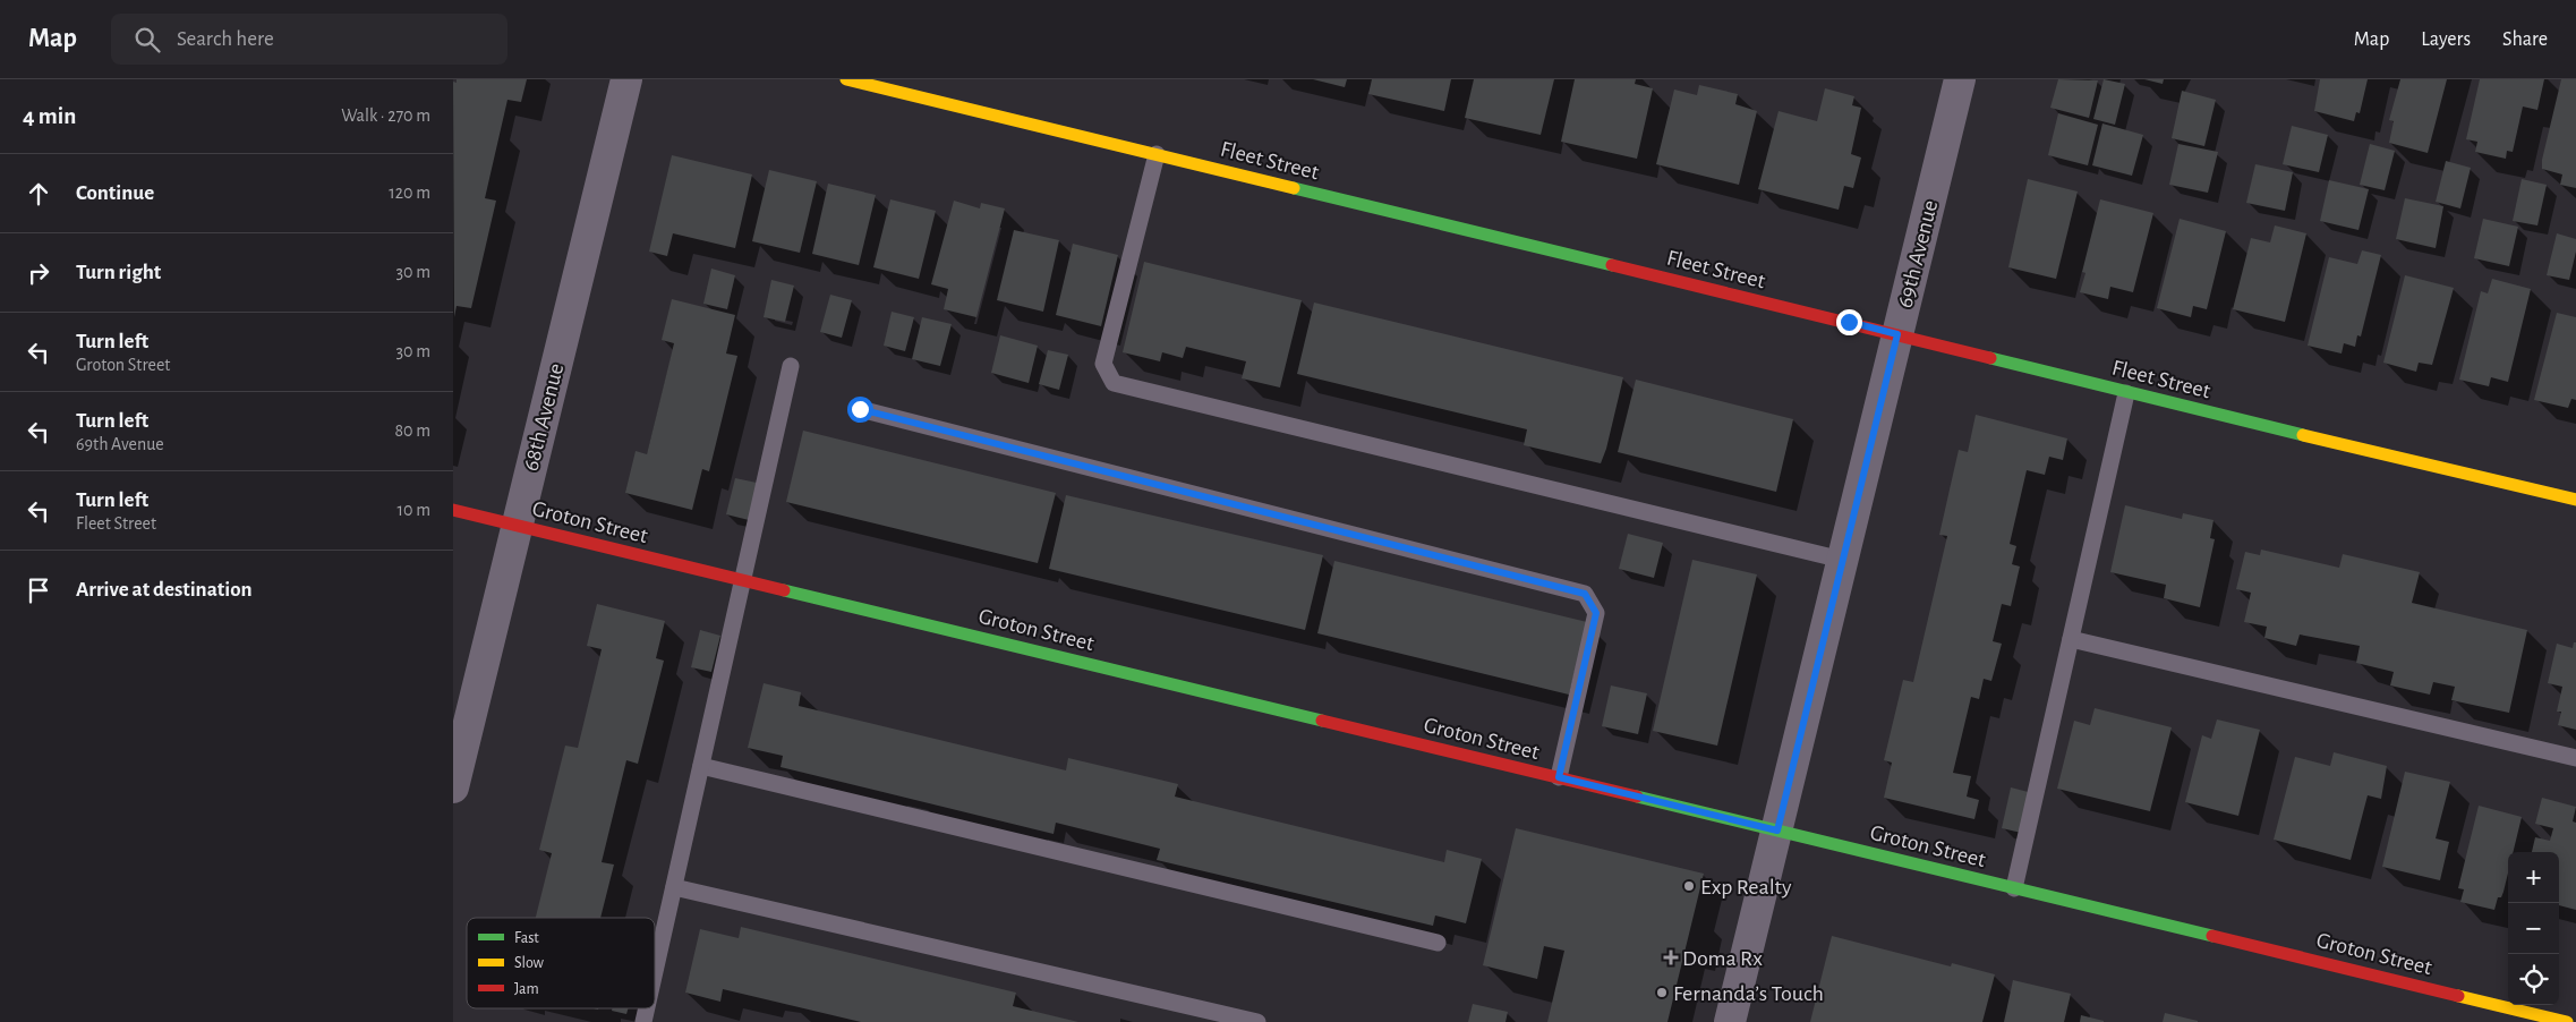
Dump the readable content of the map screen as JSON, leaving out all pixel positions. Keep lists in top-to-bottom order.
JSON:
{
  "streets": {
    "street": [
      "Fleet Street",
      "69th Avenue",
      "68th Avenue",
      "Groton Street"
    ]
  },
  "crossings": [
    ["Fleet Street", "69th Avenue"],
    ["69th Avenue", "Groton Street"],
    ["68th Avenue", "Groton Street"]
  ],
  "places": {
    "other": ["Exp Realty", "Fernanda’s Touch"],
    "health": ["Doma Rx"]
  },
  "legend": ["Fast", "Slow", "Jam"],
  "page": {
    "header": "Map",
    "search": "Search here",
    "nav": ["Map", "Layers", "Share"],
    "heading": ["4 min", "Walk · 270 m"],
    "list": [
      ["Continue", "120 m"],
      ["Turn right", "30 m"],
      ["Turn left", "Groton Street", "30 m"],
      ["Turn left", "69th Avenue", "80 m"],
      ["Turn left", "Fleet Street", "10 m"],
      "Arrive at destination"
    ],
    "map_buttons": ["+", "−"]
  }
}
